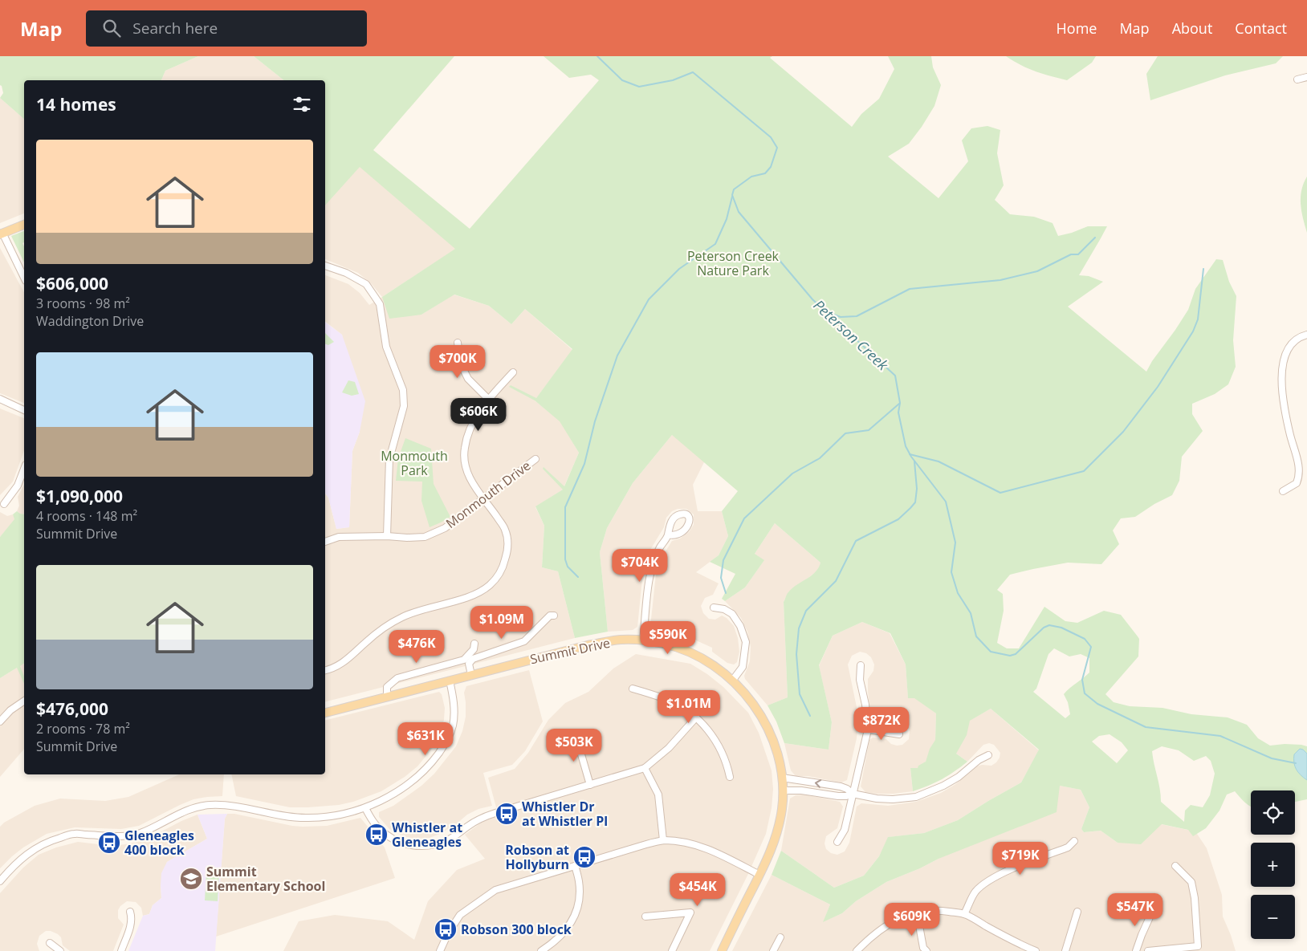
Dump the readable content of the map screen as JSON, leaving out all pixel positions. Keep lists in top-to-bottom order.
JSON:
{
  "streets": {
    "main road": ["Summit Drive"],
    "street": ["Monmouth Drive"]
  },
  "water": ["Peterson Creek"],
  "parks": ["Peterson Creek Nature Park", "Monmouth Park"],
  "places": {
    "bus stop": [
      "Whistler Dr at Whistler Pl",
      "Whistler at Gleneagles",
      "Gleneagles 400 block",
      "Robson at Hollyburn",
      "Robson 300 block"
    ],
    "school or university": ["Summit Elementary School"]
  },
  "page": {
    "header": "Map",
    "search": "Search here",
    "nav": [
      "Home",
      "Map",
      "About",
      "Contact"
    ],
    "heading": "14 homes",
    "list": [
      {
        "name": "$606,000",
        "note": "3 rooms · 98 m² · Waddington Drive"
      },
      {
        "name": "$1,090,000",
        "note": "4 rooms · 148 m² · Summit Drive"
      },
      {
        "name": "$476,000",
        "note": "2 rooms · 78 m² · Summit Drive"
      }
    ],
    "price": [
      "$700K",
      "$606K",
      "$704K",
      "$1.09M",
      "$590K",
      "$476K",
      "$1.01M",
      "$872K",
      "$631K",
      "$503K",
      "$719K",
      "$454K",
      "$547K",
      "$609K"
    ],
    "map_buttons": ["+", "−"]
  }
}
